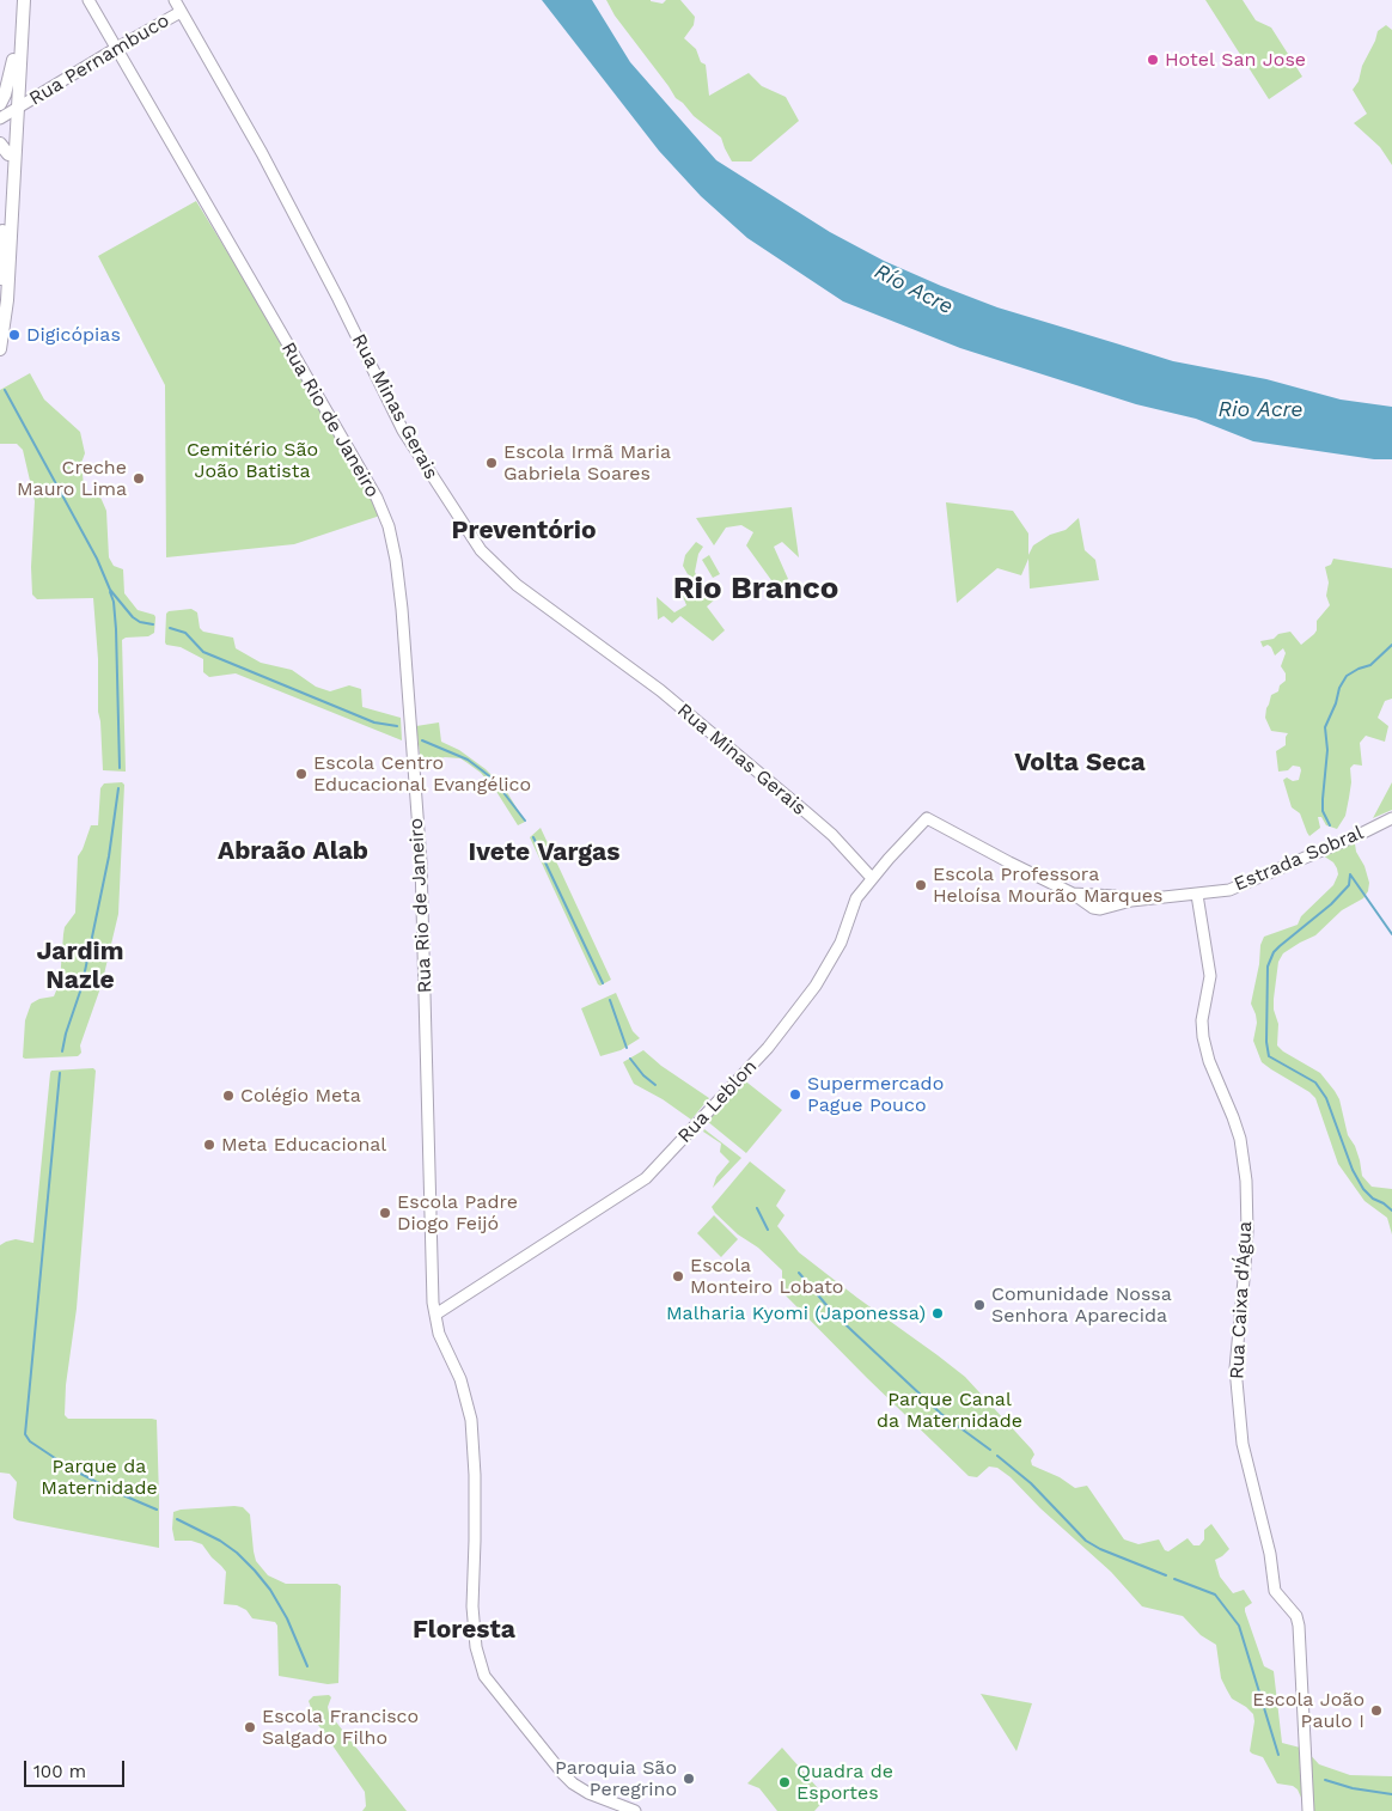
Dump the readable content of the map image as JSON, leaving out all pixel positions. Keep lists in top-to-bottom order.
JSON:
{
  "streets": {
    "street": [
      "Rua Pernambuco",
      "Rua Minas Gerais",
      "Rua Rio de Janeiro",
      "Estrada Sobral",
      "Rua Leblon",
      "Rua Caixa d'Água"
    ]
  },
  "crossings": [
    ["Rua Pernambuco", "Rua Minas Gerais"],
    ["Rua Pernambuco", "Rua Rio de Janeiro"],
    ["Rua Minas Gerais", "Rua Leblon"],
    ["Rua Rio de Janeiro", "Rua Leblon"],
    ["Estrada Sobral", "Rua Leblon"],
    ["Estrada Sobral", "Rua Caixa d'Água"]
  ],
  "districts": [
    "Preventório",
    "Rio Branco",
    "Volta Seca",
    "Abraão Alab",
    "Ivete Vargas",
    "Jardim Nazle",
    "Floresta"
  ],
  "water": ["Río Acre", "Rio Acre"],
  "parks": ["Cemitério São João Batista", "Parque Canal da Maternidade", "Parque da Maternidade"],
  "places": [
    "Hotel San Jose",
    "Digicópias",
    "Escola Irmã Maria Gabriela Soares",
    "Creche Mauro Lima",
    "Escola Centro Educacional Evangélico",
    "Escola Professora Heloísa Mourão Marques",
    "Supermercado Pague Pouco",
    "Colégio Meta",
    "Meta Educacional",
    "Escola Padre Diogo Feijó",
    "Escola Monteiro Lobato",
    "Comunidade Nossa Senhora Aparecida",
    "Malharia Kyomi (Japonessa)",
    "Escola João Paulo I",
    "Escola Francisco Salgado Filho",
    "Paroquia São Peregrino",
    "Quadra de Esportes"
  ],
  "scale_bar": "100 m"
}
